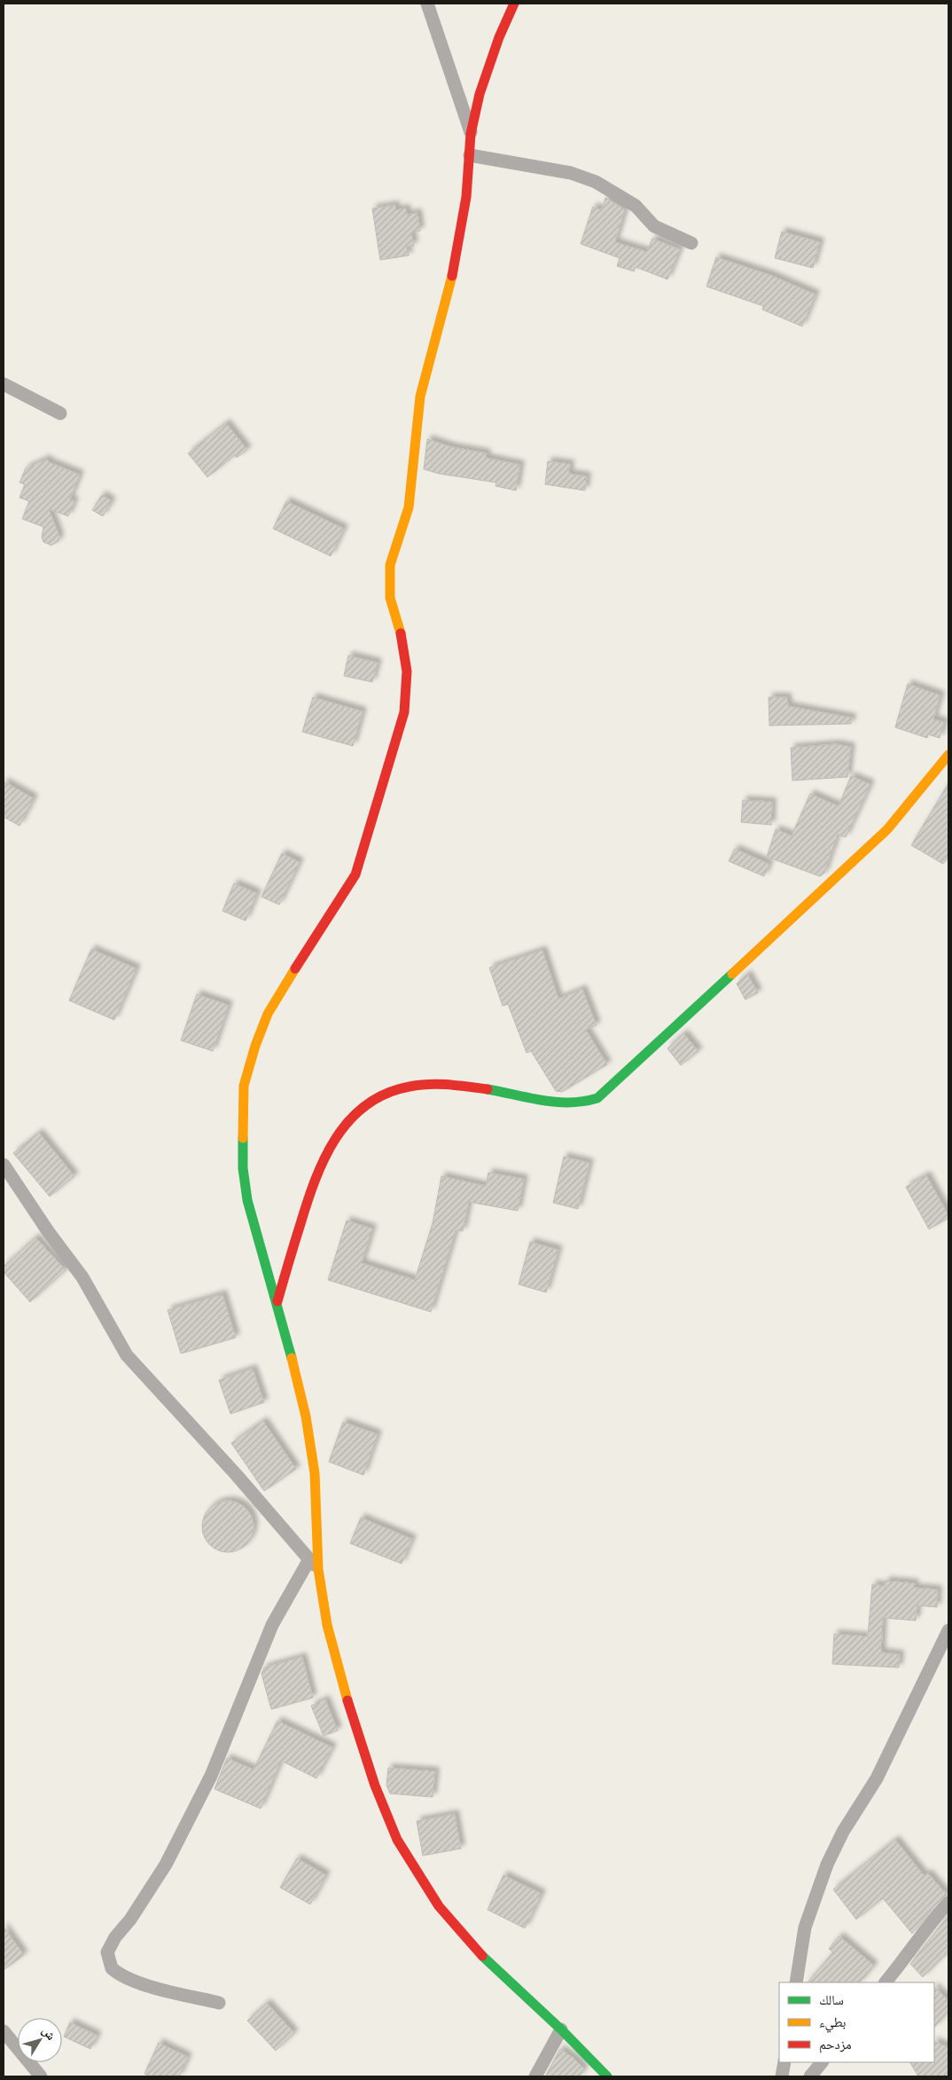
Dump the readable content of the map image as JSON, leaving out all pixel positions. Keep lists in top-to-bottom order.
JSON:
{
  "legend": ["سالك", "بطيء", "مزدحم"],
  "north": "top right"
}
